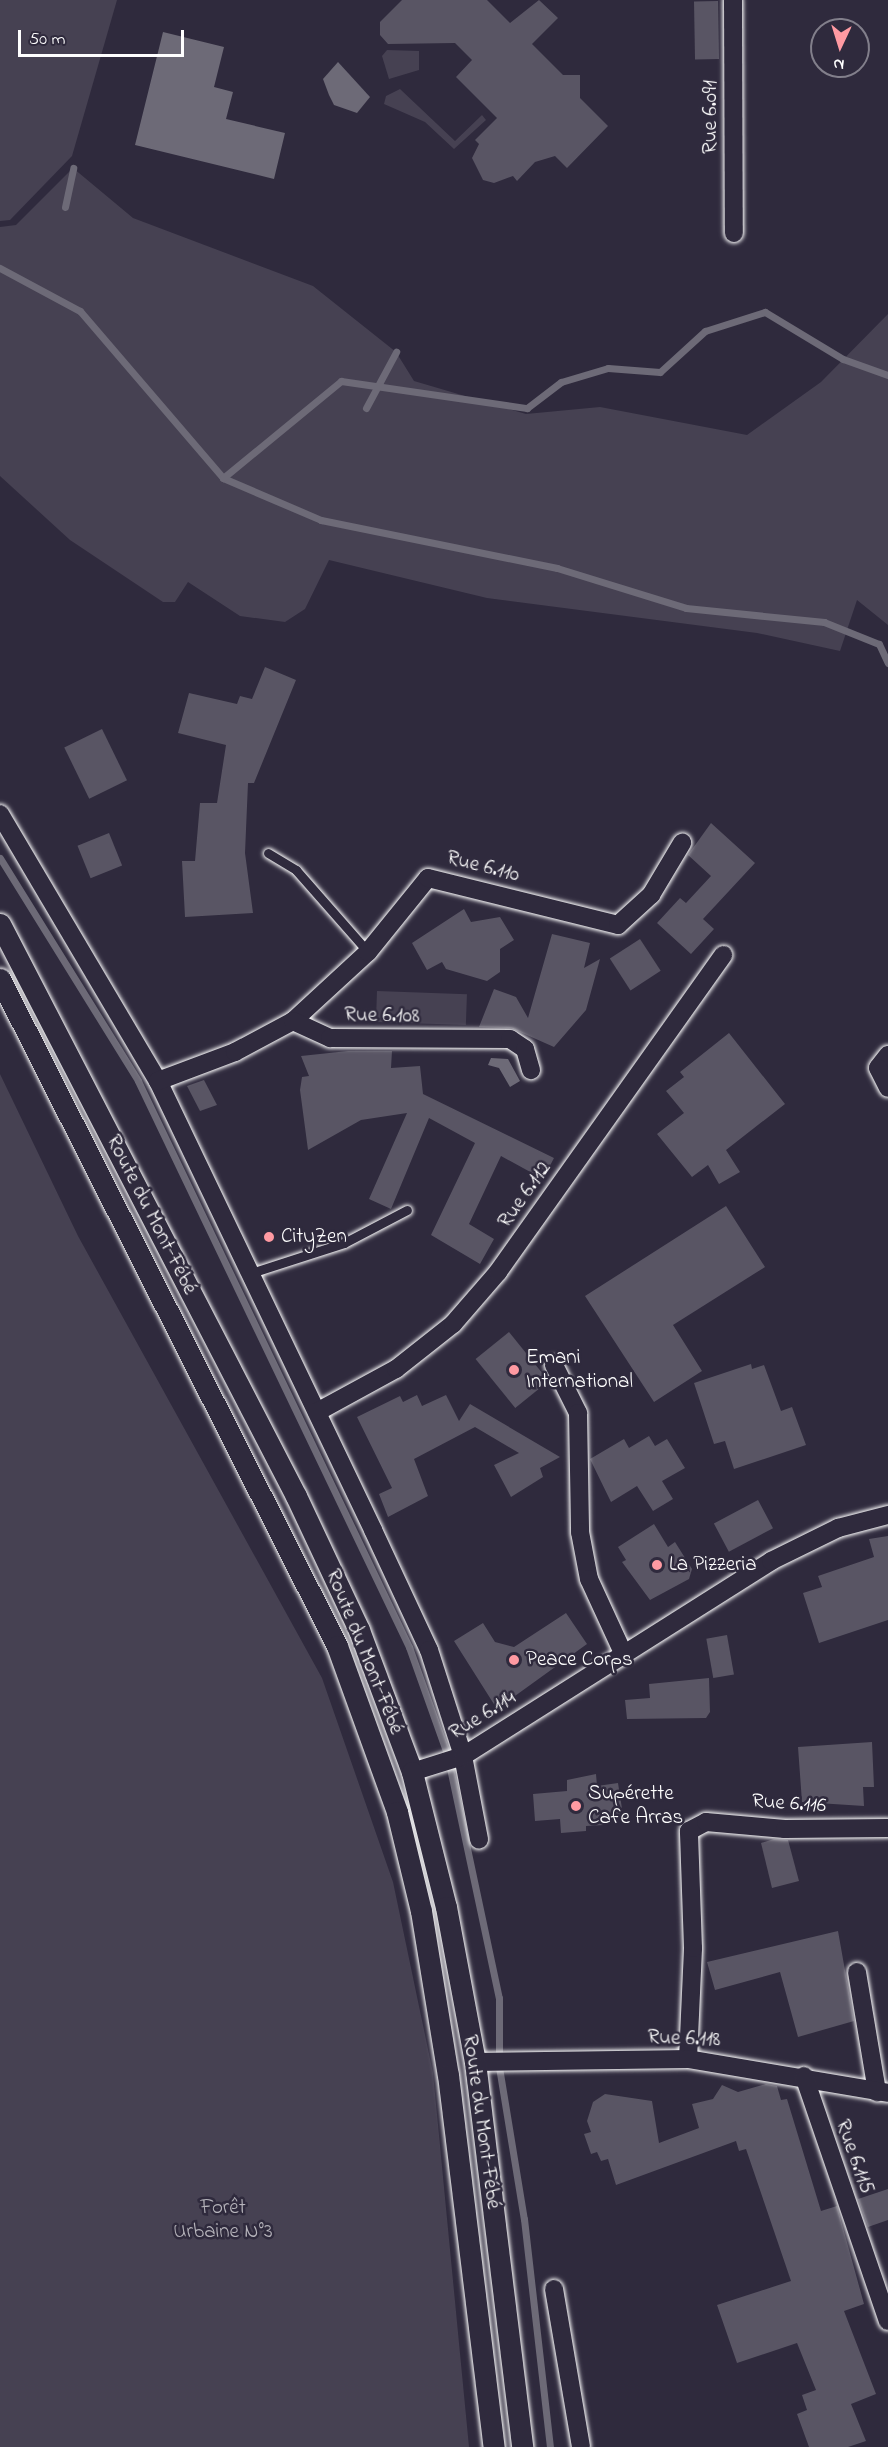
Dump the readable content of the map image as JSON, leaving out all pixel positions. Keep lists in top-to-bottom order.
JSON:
{
  "streets": {
    "street": [
      "Rue 6.091",
      "Rue 6.110",
      "Rue 6.108",
      "Rue 6.112",
      "Route du Mont-Fébé",
      "Rue 6.114",
      "Rue 6.116",
      "Rue 6.118",
      "Rue 6.115"
    ]
  },
  "crossings": [
    ["Rue 6.110", "Rue 6.108"],
    ["Route du Mont-Fébé", "Rue 6.114"],
    ["Route du Mont-Fébé", "Rue 6.118"],
    ["Rue 6.116", "Rue 6.118"],
    ["Rue 6.118", "Rue 6.115"]
  ],
  "parks": ["Forêt Urbaine N°3"],
  "places": [
    "CityZen",
    "Emani International",
    "La Pizzeria",
    "Peace Corps",
    "Supérette Cafe Arras"
  ],
  "scale_bar": "50 m",
  "north": "bottom"
}
